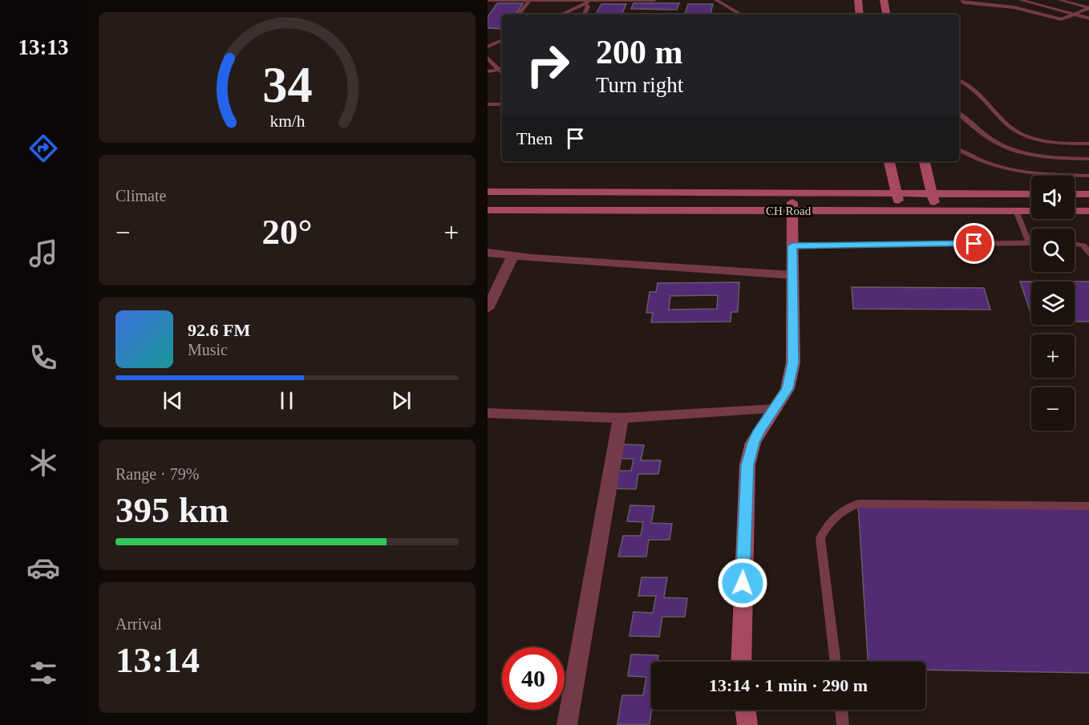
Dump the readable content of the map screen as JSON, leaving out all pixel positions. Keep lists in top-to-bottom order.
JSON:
{
  "streets": {
    "street": ["CH Road"]
  },
  "page": {
    "tabs": "13:13",
    "turn": ["200 m", "Turn right"],
    "then": "Then",
    "tile": [
      "Climate",
      ["Range · 79%", "395 km"],
      ["Arrival", "13:14"]
    ],
    "map_buttons": ["+", "−"],
    "heat": ["−", "20°", "+"],
    "song": ["92.6 FM", "Music"],
    "limit": "40",
    "trip": "13:14 · 1 min · 290 m",
    "gauge": ["34", "km/h"]
  }
}
